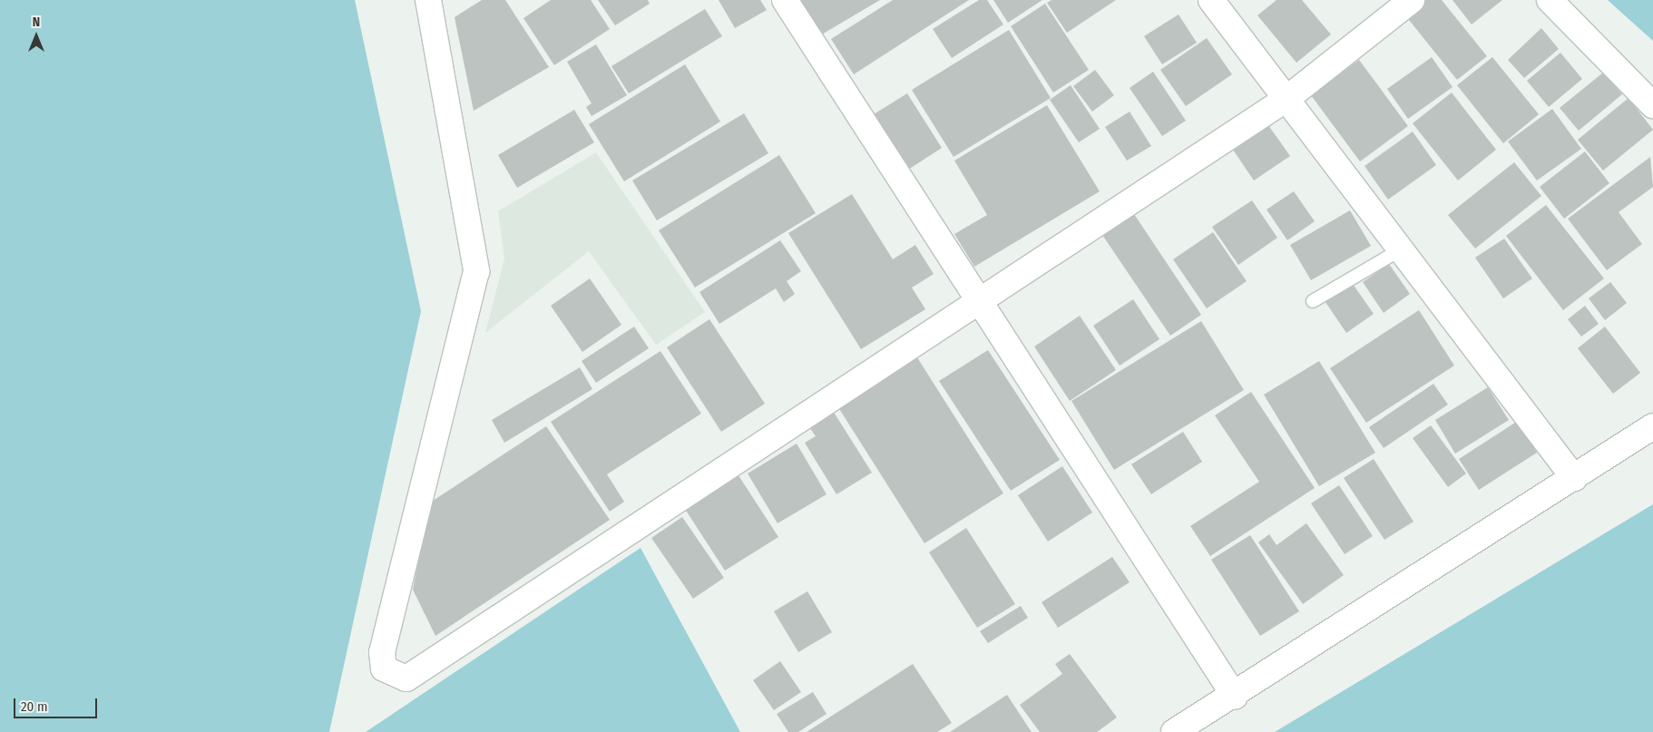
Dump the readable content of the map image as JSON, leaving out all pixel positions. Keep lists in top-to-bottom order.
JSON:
{
  "scale_bar": "20 m",
  "north": "top"
}
